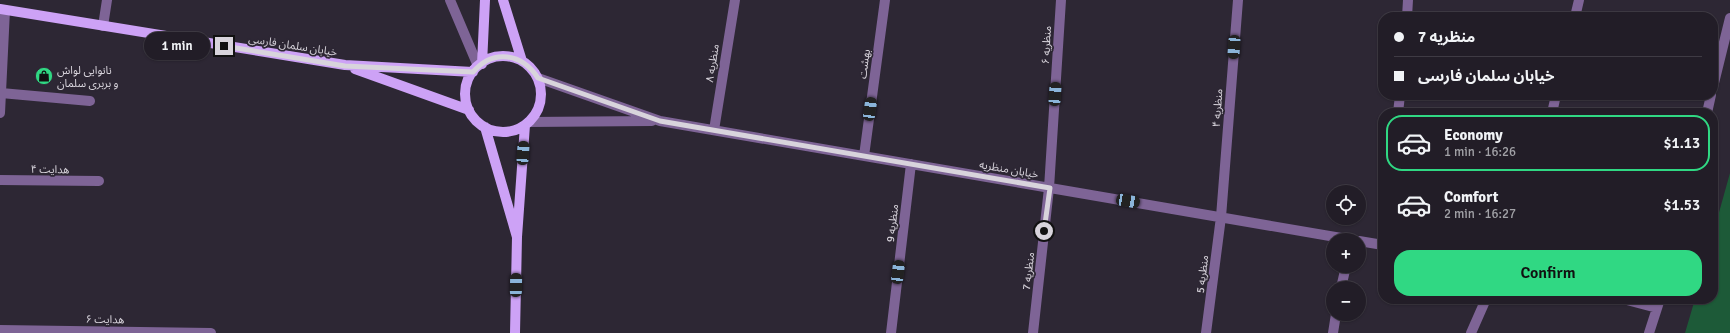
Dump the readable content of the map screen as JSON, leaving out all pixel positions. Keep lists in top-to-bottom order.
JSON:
{
  "streets": {
    "main road": ["خیابان سلمان فارسی"],
    "street": [
      "منظریه ۶",
      "منظریه ۸",
      "بهشت",
      "منظریه ۴",
      "هدایت ۴",
      "خیابان منظریه",
      "منظریه 9",
      "منظریه 7",
      "منظریه 5",
      "هدایت ۶"
    ]
  },
  "crossings": [
    ["منظریه ۶", "خیابان منظریه"],
    ["منظریه ۶", "منظریه 7"],
    ["منظریه ۸", "خیابان منظریه"],
    ["بهشت", "خیابان منظریه"],
    ["منظریه ۴", "خیابان منظریه"],
    ["منظریه ۴", "منظریه 5"],
    ["خیابان منظریه", "منظریه 9"],
    ["خیابان منظریه", "منظریه 7"],
    ["خیابان منظریه", "منظریه 5"]
  ],
  "places": {
    "shop": ["نانوایی لواش و بربری سلمان"]
  },
  "page": {
    "banner": ["منظریه 7", "خیابان سلمان فارسی"],
    "bubble": "1 min",
    "list": [
      {
        "name": "Economy",
        "note": "1 min · 16:26",
        "value": "$1.13"
      },
      {
        "name": "Comfort",
        "note": "2 min · 16:27",
        "value": "$1.53"
      }
    ],
    "map_buttons": ["+", "−"],
    "buttons": "Confirm"
  }
}
